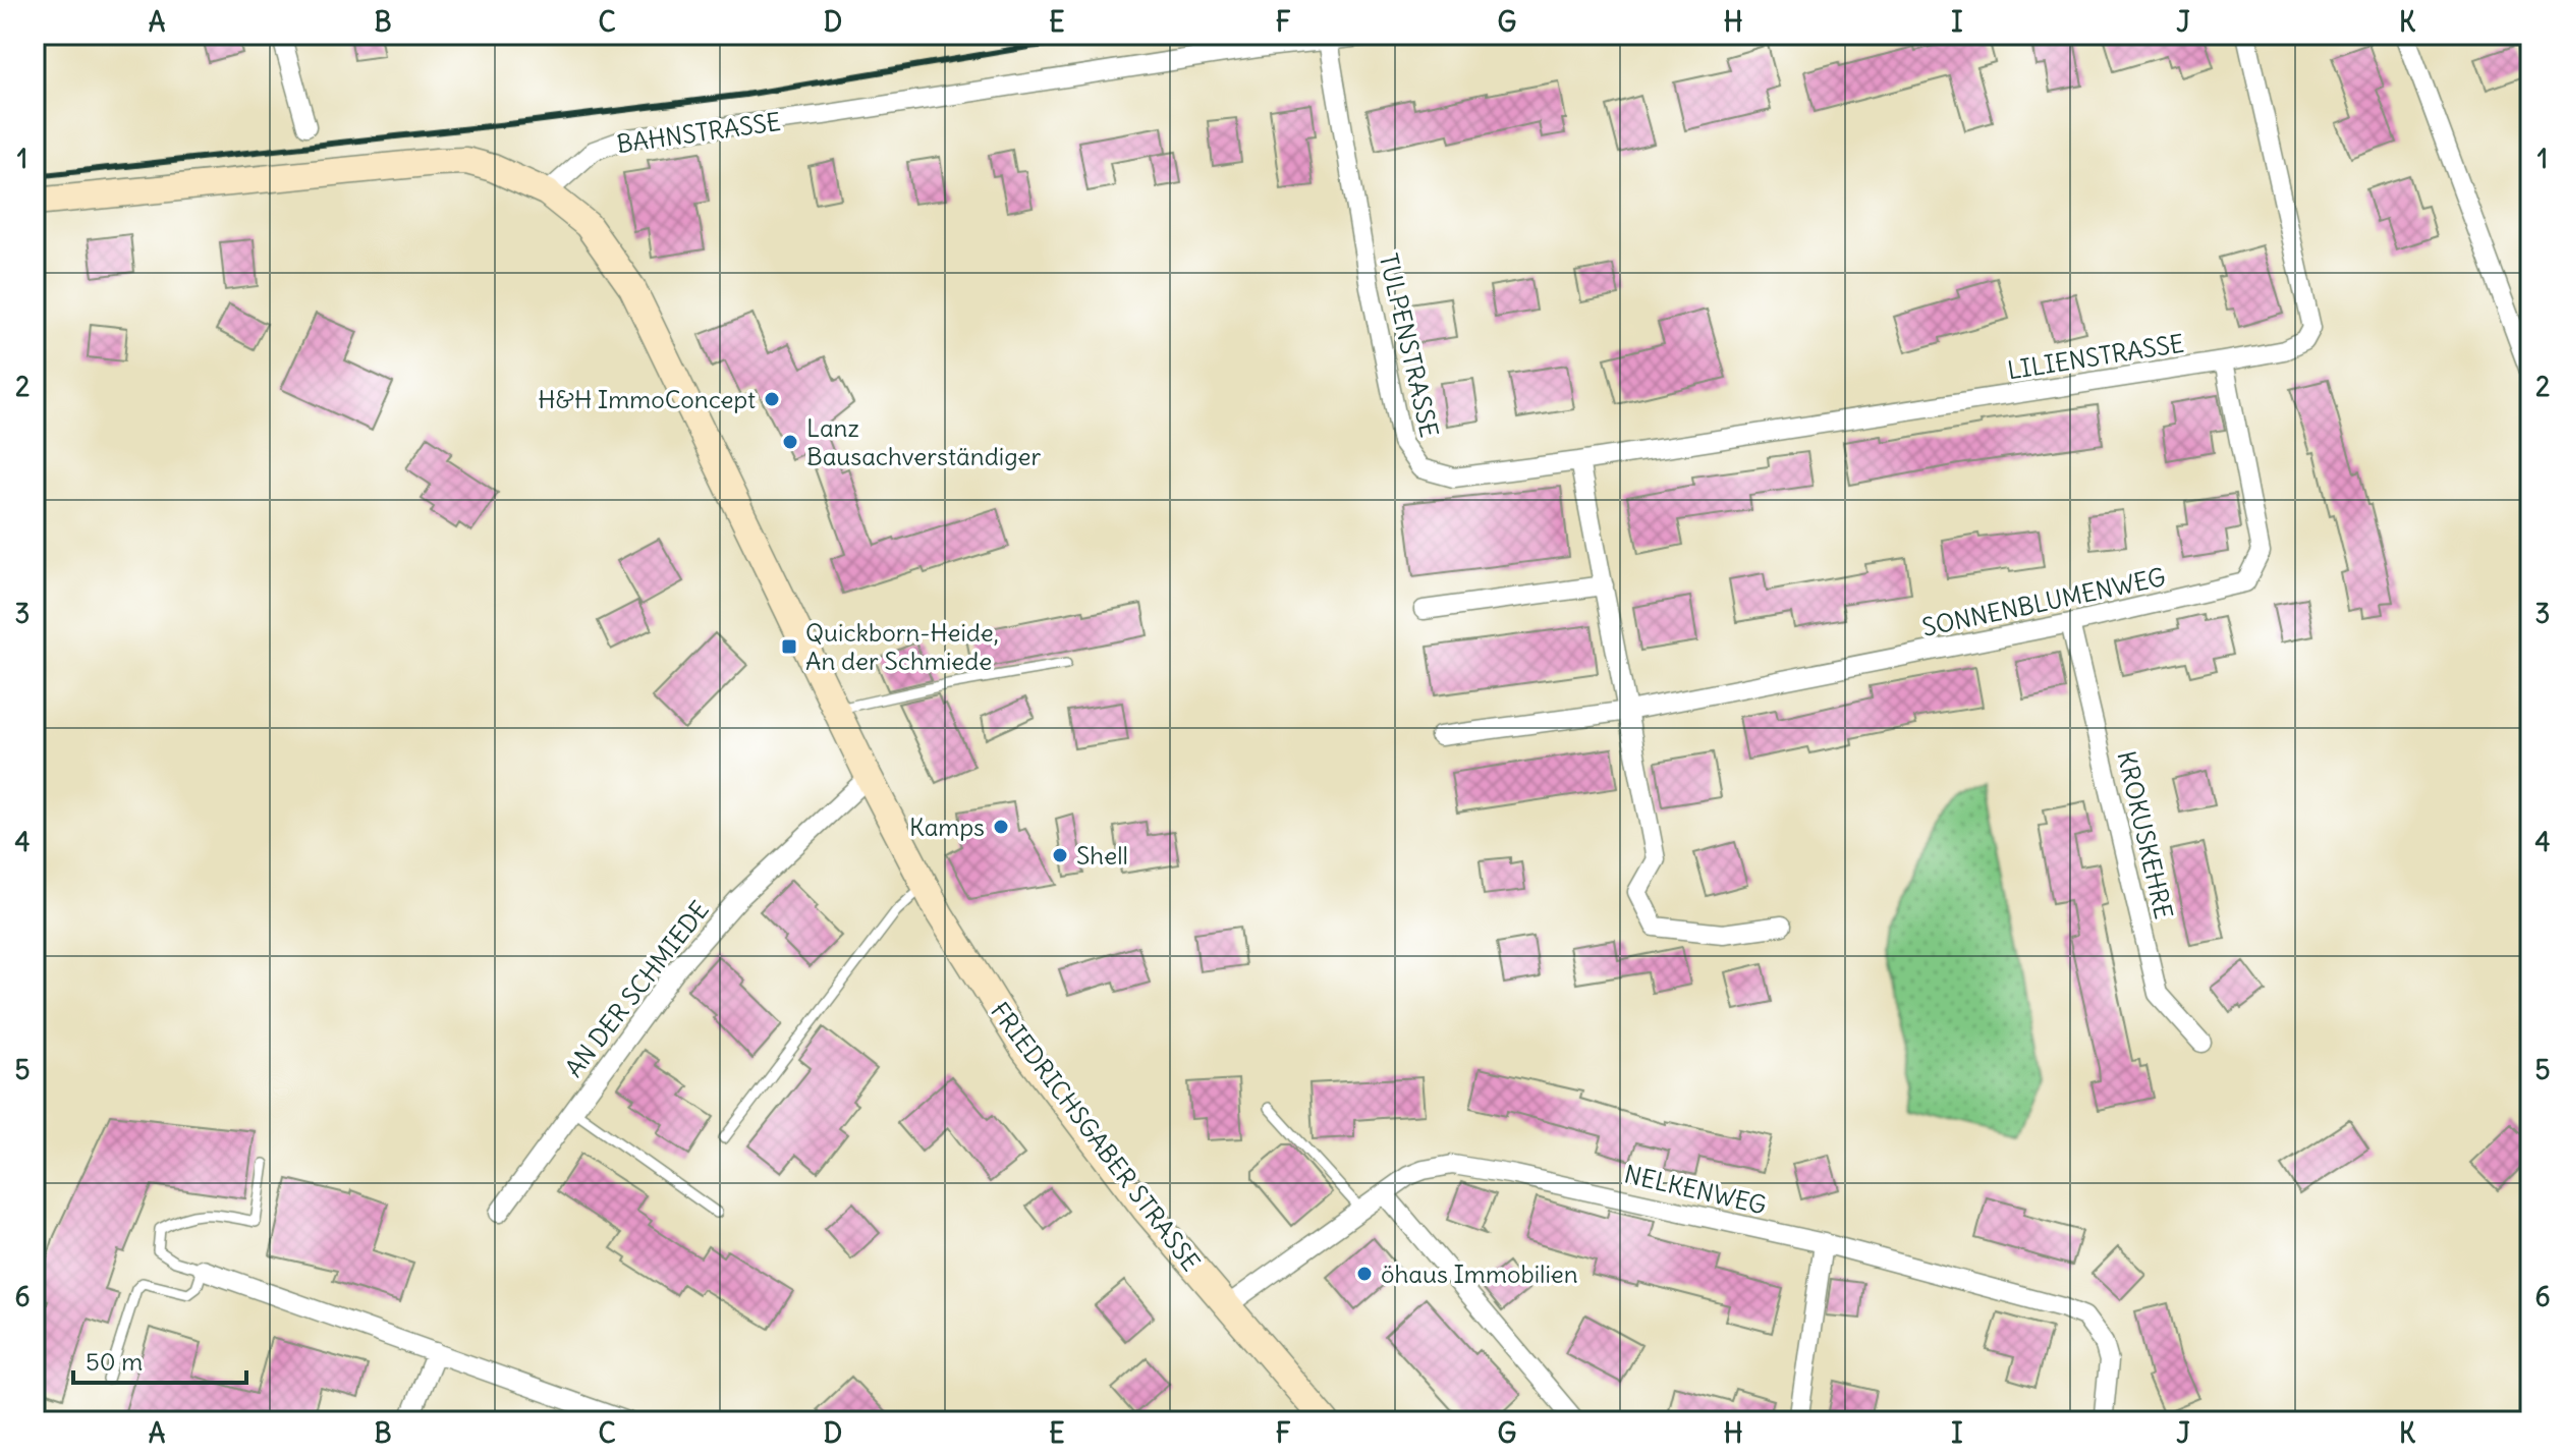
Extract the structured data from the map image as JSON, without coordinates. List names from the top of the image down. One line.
{"streets":{"main road":["FRIEDRICHSGABER STRASSE"],"street":["BAHNSTRASSE","TULPENSTRASSE","LILIENSTRASSE","SONNENBLUMENWEG","KROKUSKEHRE","AN DER SCHMIEDE","NELKENWEG"]},"crossings":[["BAHNSTRASSE","TULPENSTRASSE"],["BAHNSTRASSE","FRIEDRICHSGABER STRASSE"],["TULPENSTRASSE","LILIENSTRASSE"],["LILIENSTRASSE","SONNENBLUMENWEG"],["SONNENBLUMENWEG","KROKUSKEHRE"],["AN DER SCHMIEDE","FRIEDRICHSGABER STRASSE"],["FRIEDRICHSGABER STRASSE","NELKENWEG"]],"places":{"other":["H&H ImmoConcept","Lanz Bausachverständiger","Kamps","Shell","öhaus Immobilien"],"transit":["Quickborn-Heide, An der Schmiede"]},"scale_bar":"50 m","grid":{"columns":["A","B","C","D","E","F","G","H","I","J","K"],"rows":["1","2","3","4","5","6"]}}
